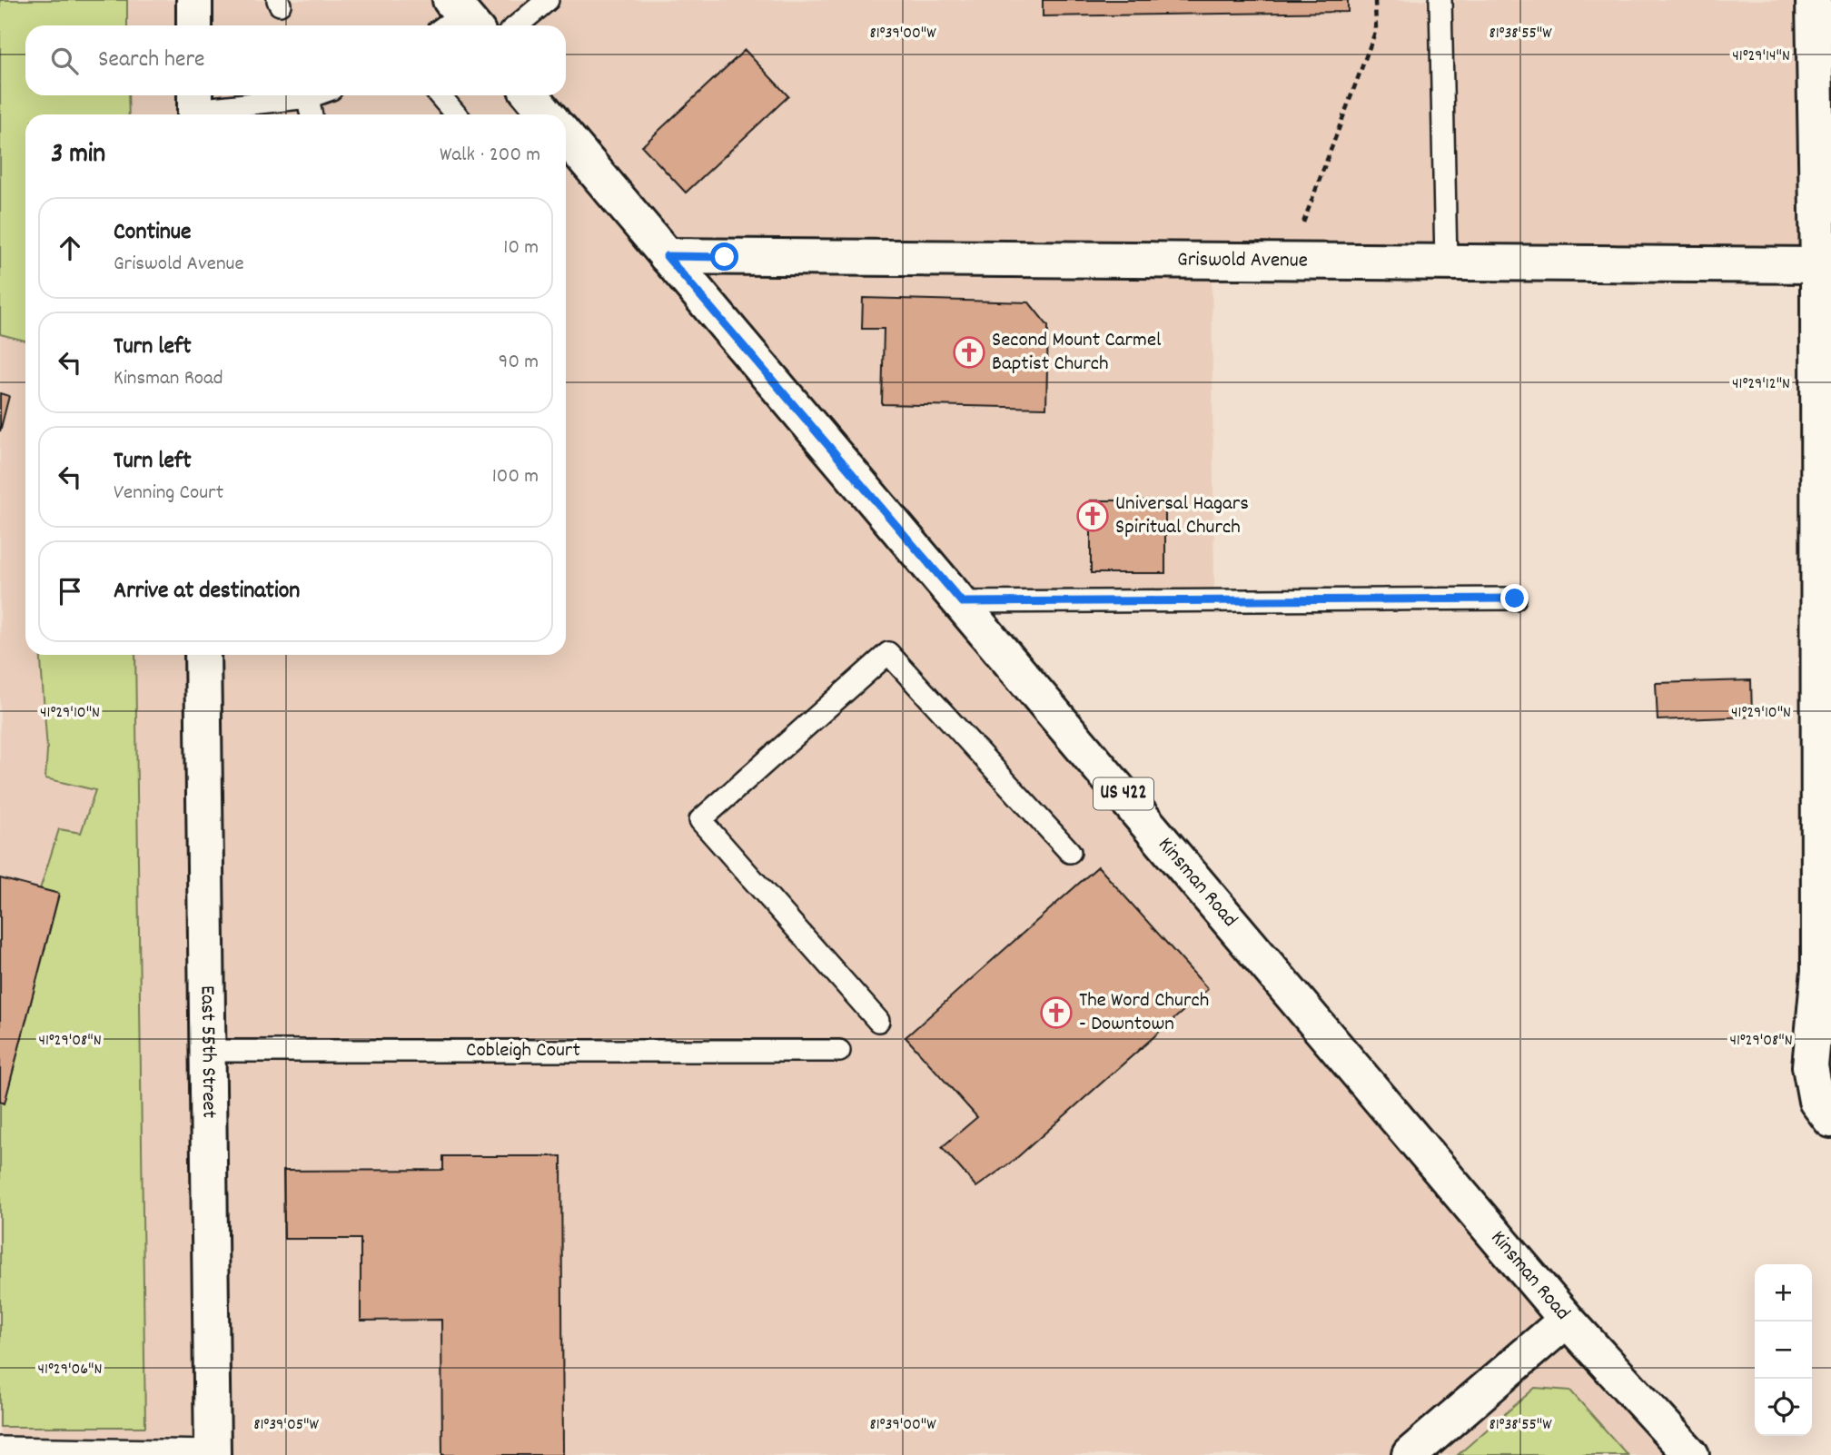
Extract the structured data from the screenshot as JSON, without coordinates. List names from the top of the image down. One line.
{"streets":{"main road":["Griswold Avenue","US 422","Kinsman Road","East 55th Street"],"lane":["Cobleigh Court"]},"crossings":[["Griswold Avenue","Kinsman Road"],["Cobleigh Court","East 55th Street"]],"places":{"church":["Second Mount Carmel Baptist Church","Universal Hagars Spiritual Church","The Word Church - Downtown"]},"page":{"search":"Search here","heading":["3 min","Walk · 200 m"],"list":[["Continue","Griswold Avenue","10 m"],["Turn left","Kinsman Road","90 m"],["Turn left","Venning Court","100 m"],"Arrive at destination"],"map_buttons":["+","−"]},"coordinates":["81°39'00\"W","81°38'55\"W","41°29'14\"N","41°29'12\"N","41°29'10\"N","41°29'08\"N","41°29'06\"N","81°39'05\"W"]}
